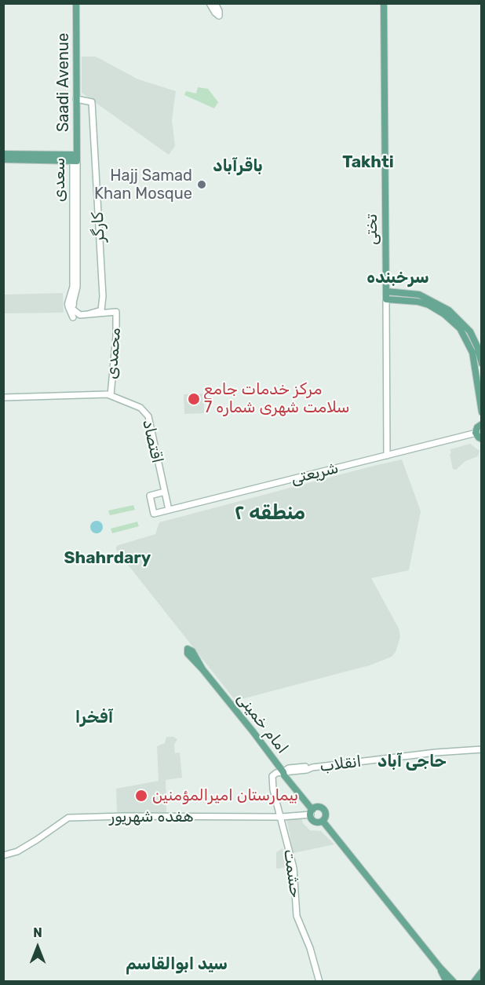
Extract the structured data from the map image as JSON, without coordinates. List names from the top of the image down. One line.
{"streets":{"main road":["Saadi Avenue","سعدی","کارگر","تختی","محمدی","اقتصاد","شریعتی","امام خمینی","انقلاب","هفده شهریور","حشمت"]},"crossings":[["Saadi Avenue","سعدی"],["Saadi Avenue","کارگر"],["کارگر","محمدی"],["تختی","شریعتی"],["محمدی","اقتصاد"],["اقتصاد","شریعتی"],["امام خمینی","انقلاب"],["امام خمینی","هفده شهریور"],["امام خمینی","حشمت"],["انقلاب","حشمت"],["هفده شهریور","حشمت"]],"districts":["Takhti","باقرآباد","سرخبنده","منطقه ۲","Shahrdary","آفخرا","حاجی آباد","سید ابوالقاسم"],"places":["Hajj Samad Khan Mosque","مرکز خدمات جامع سلامت شهری شماره 7","بیمارستان امیرالمؤمنین"],"north":"top"}
